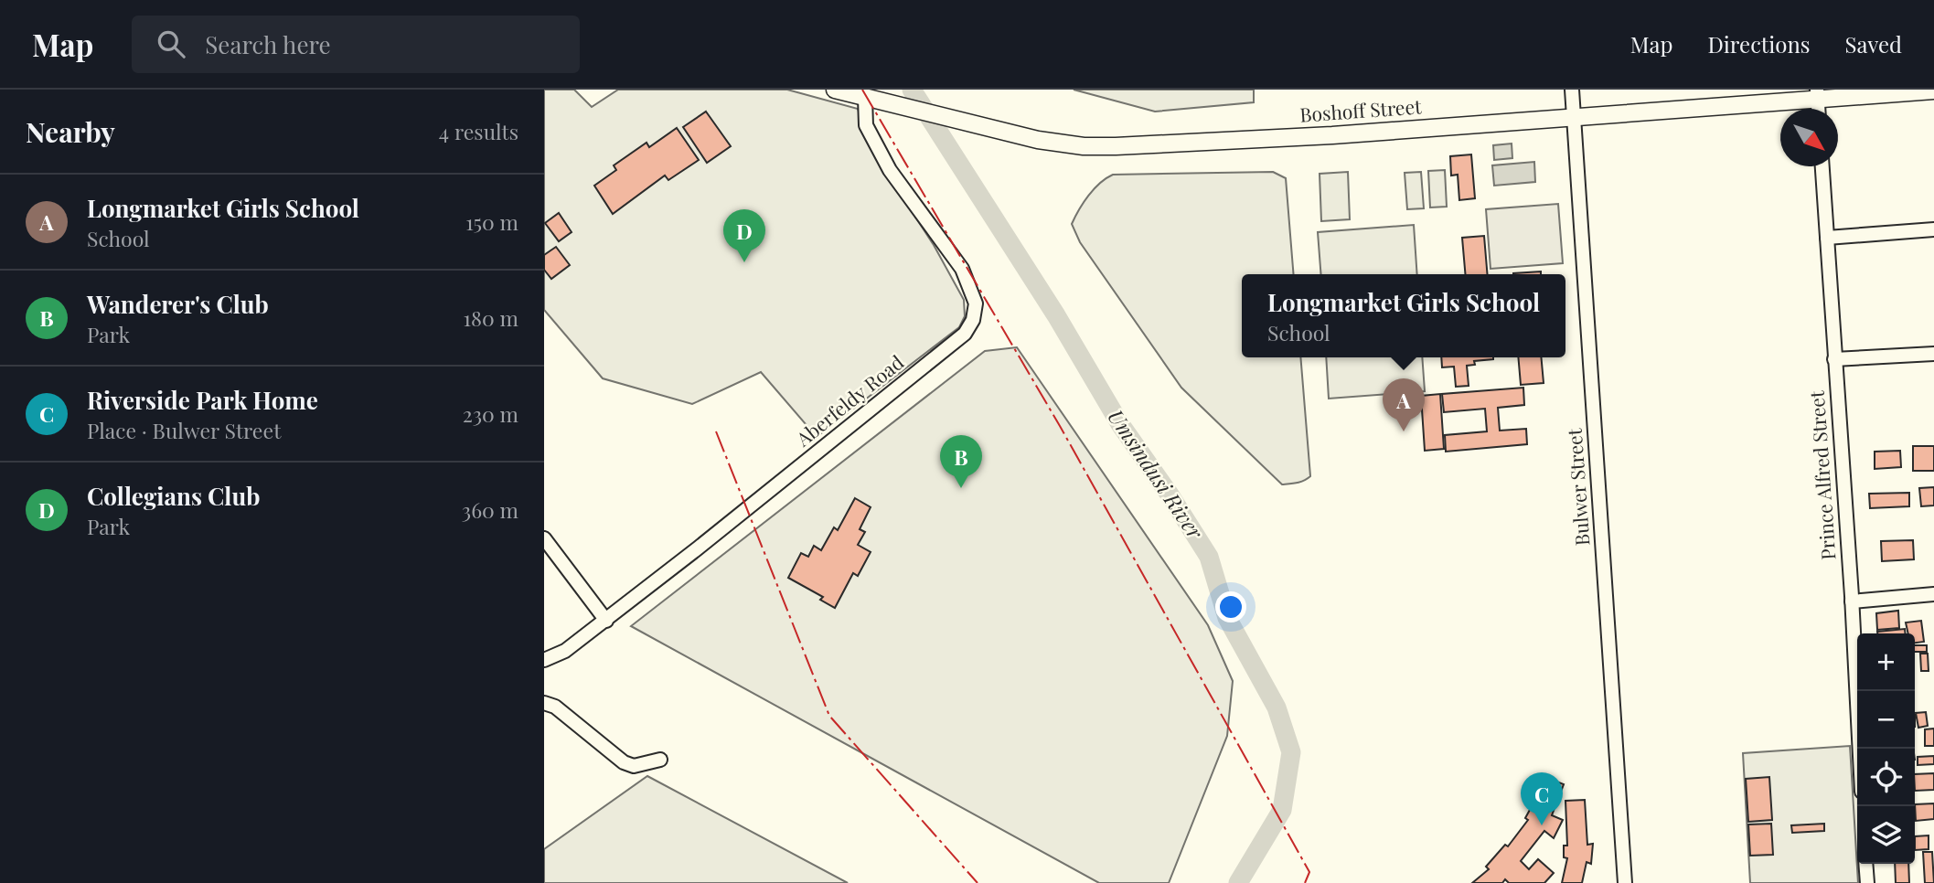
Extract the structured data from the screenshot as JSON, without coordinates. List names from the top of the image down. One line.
{"streets":{"main road":["Boshoff Street"],"street":["Aberfeldy Road","Prince Alfred Street","Bulwer Street"]},"crossings":[["Boshoff Street","Aberfeldy Road"],["Boshoff Street","Bulwer Street"]],"water":["Umsindusi River"],"north":"bottom right","page":{"header":"Map","search":"Search here","nav":["Map","Directions","Saved"],"heading":["Nearby","4 results"],"list":[{"mark":"A","name":"Longmarket Girls School","note":"School","value":"150 m"},{"mark":"B","name":"Wanderer's Club","note":"Park","value":"180 m"},{"mark":"C","name":"Riverside Park Home","note":"Place · Bulwer Street","value":"230 m"},{"mark":"D","name":"Collegians Club","note":"Park","value":"360 m"}],"pins":["D","A","B","C"],"popup":["Longmarket Girls School","School"],"map_buttons":["+","−"]}}
